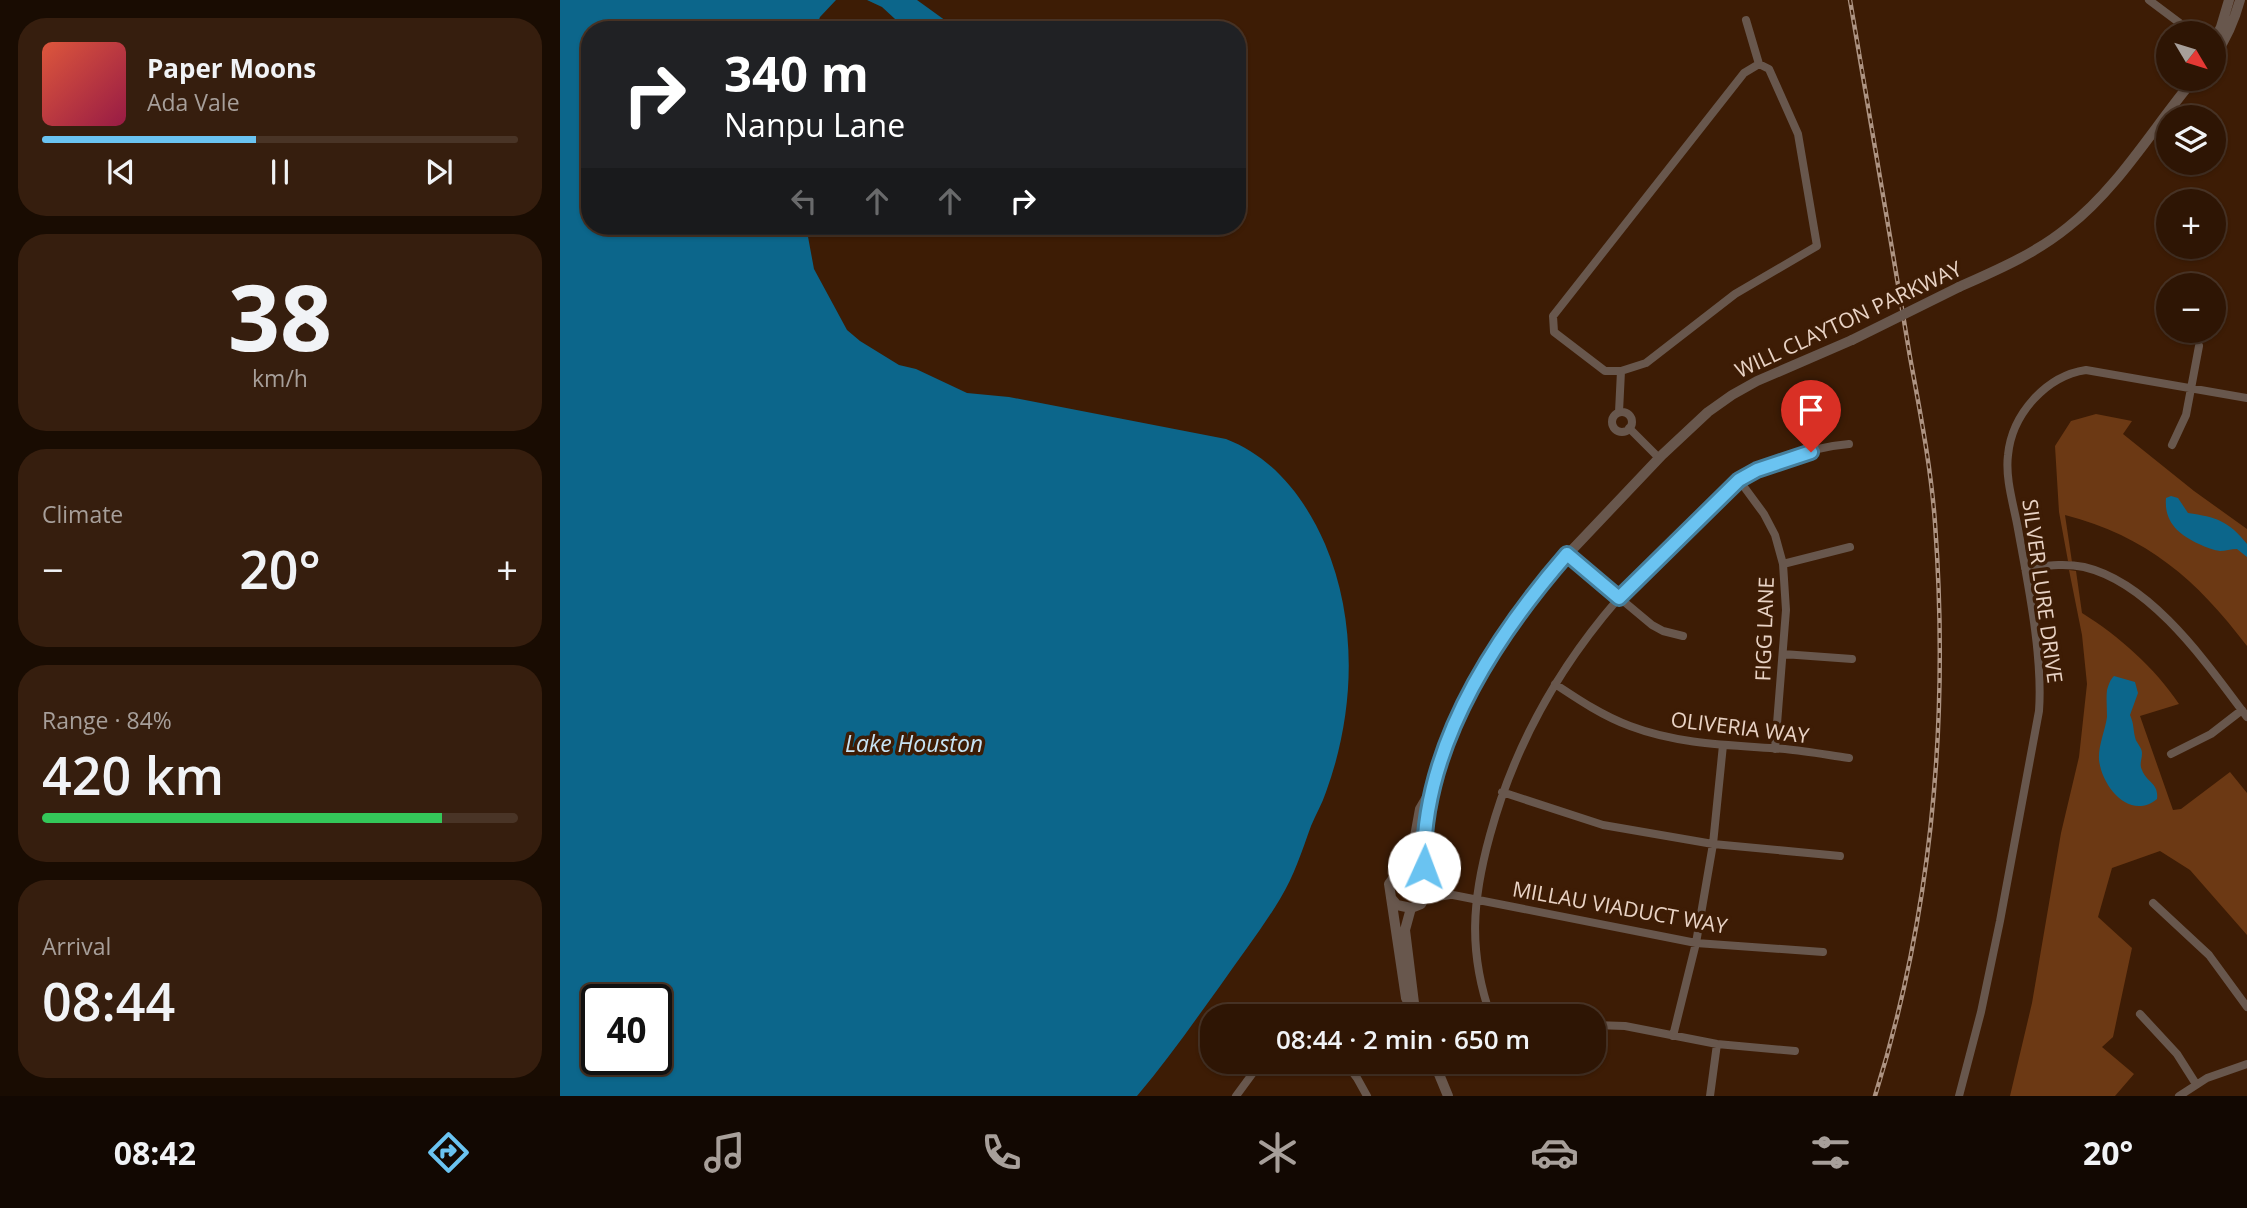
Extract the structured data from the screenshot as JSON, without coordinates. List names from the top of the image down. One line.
{"streets":{"street":["WILL CLAYTON PARKWAY","SILVER LURE DRIVE","FIGG LANE","OLIVERIA WAY","MILLAU VIADUCT WAY"]},"crossings":[["WILL CLAYTON PARKWAY","MILLAU VIADUCT WAY"],["FIGG LANE","OLIVERIA WAY"]],"water":["Lake Houston"],"north":"bottom right","page":{"map_buttons":["+","−"],"turn":["340 m","Nanpu Lane"],"song":["Paper Moons","Ada Vale"],"tile":[["38","km/h"],"Climate",["Range · 84%","420 km"],["Arrival","08:44"]],"heat":["−","20°","+"],"limit":"40","trip":"08:44 · 2 min · 650 m","tabs":["08:42","20°"]}}
